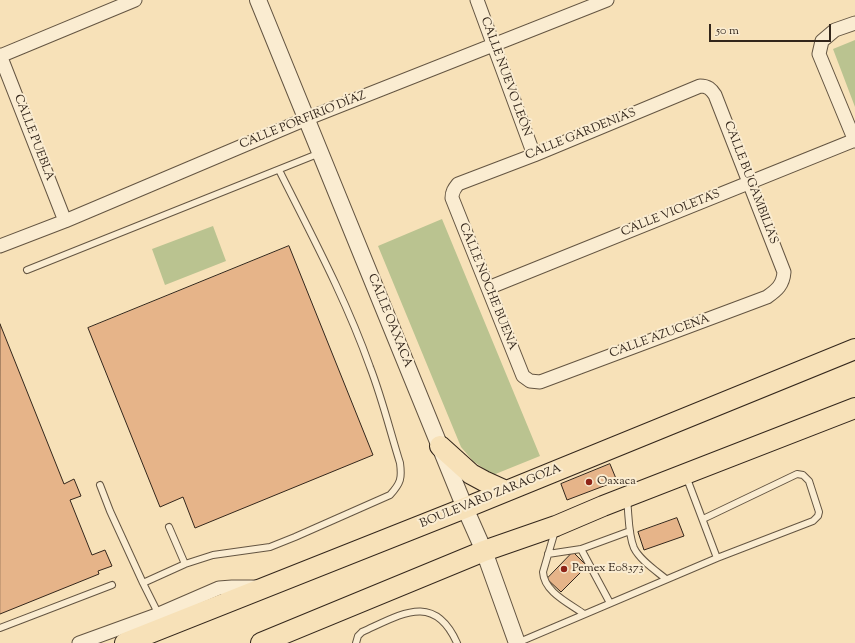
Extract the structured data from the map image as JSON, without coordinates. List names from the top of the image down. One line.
{"streets":{"main road":["BOULEVARD ZARAGOZA"],"street":["CALLE NUEVO LEÓN","CALLE PORFIRIO DÍAZ","CALLE GARDENIAS","CALLE PUEBLA","CALLE BUGAMBILIAS","CALLE VIOLETAS","CALLE NOCHE BUENA","CALLE OAXACA","CALLE AZUCENA"]},"crossings":[["CALLE NUEVO LEÓN","CALLE PORFIRIO DÍAZ"],["CALLE NUEVO LEÓN","CALLE GARDENIAS"],["CALLE PORFIRIO DÍAZ","CALLE PUEBLA"],["CALLE PORFIRIO DÍAZ","CALLE OAXACA"],["CALLE GARDENIAS","CALLE BUGAMBILIAS"],["CALLE GARDENIAS","CALLE NOCHE BUENA"],["CALLE BUGAMBILIAS","CALLE VIOLETAS"],["CALLE BUGAMBILIAS","CALLE AZUCENA"],["CALLE VIOLETAS","CALLE NOCHE BUENA"],["CALLE NOCHE BUENA","CALLE AZUCENA"],["CALLE OAXACA","BOULEVARD ZARAGOZA"]],"places":["Oaxaca","Pemex E08373"],"scale_bar":"50 m"}
